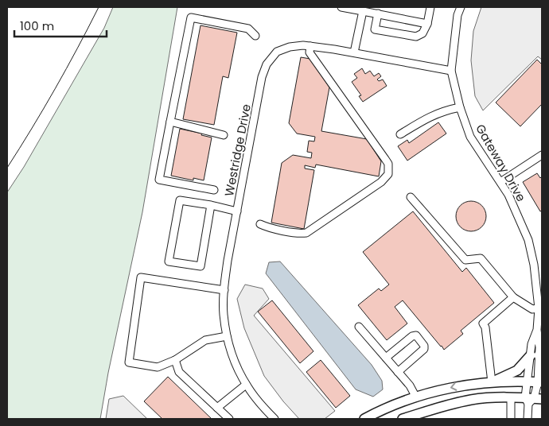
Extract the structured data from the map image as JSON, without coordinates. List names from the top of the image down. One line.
{"streets":{"street":["Westridge Drive","Gateway Drive"]},"crossings":[["Westridge Drive","Gateway Drive"]],"scale_bar":"100 m"}
